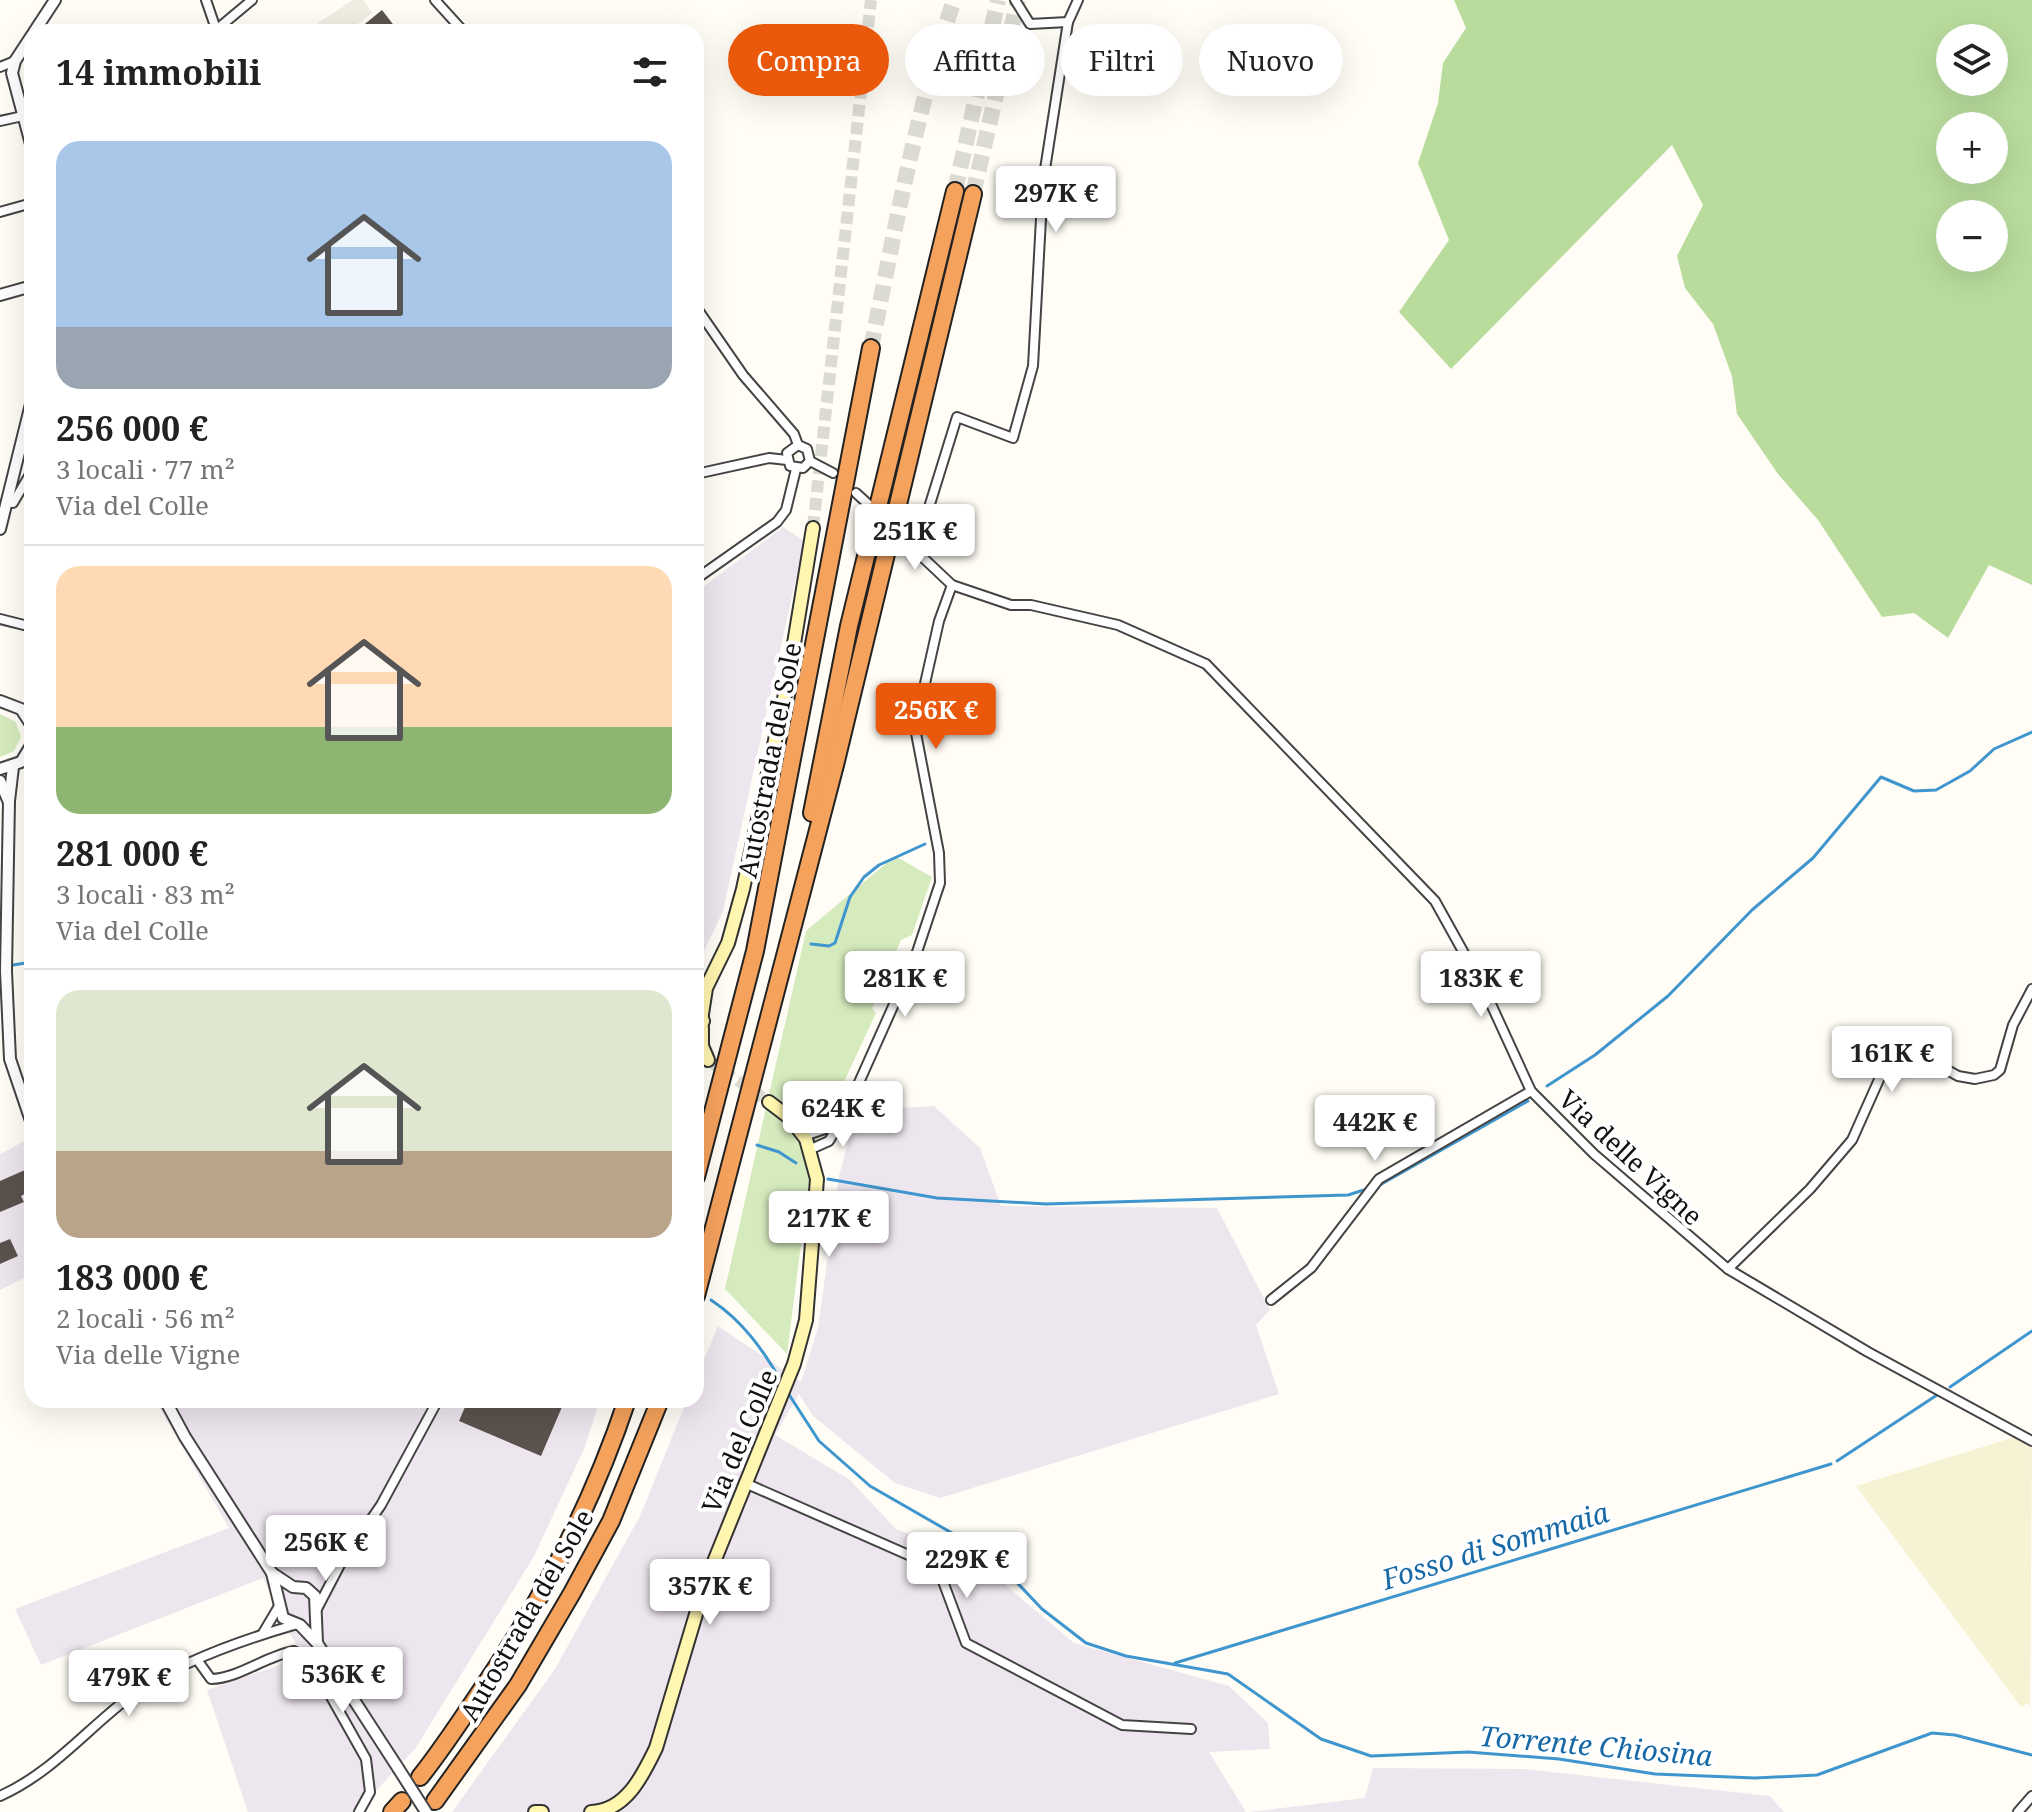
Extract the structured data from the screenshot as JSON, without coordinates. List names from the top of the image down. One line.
{"streets":{"highway":["Autostrada del Sole"],"main road":["Via del Colle"],"street":["Via delle Vigne"]},"water":["Fosso di Sommaia","Torrente Chiosina"],"page":{"map_buttons":["+","−"],"chip":["Compra","Affitta","Filtri","Nuovo"],"heading":"14 immobili","list":[{"name":"256 000 €","note":"3 locali · 77 m² · Via del Colle"},{"name":"281 000 €","note":"3 locali · 83 m² · Via del Colle"},{"name":"183 000 €","note":"2 locali · 56 m² · Via delle Vigne"}],"price":["297K €","251K €","256K €","281K €","183K €","161K €","624K €","442K €","217K €","256K €","229K €","357K €","536K €","479K €"]}}
